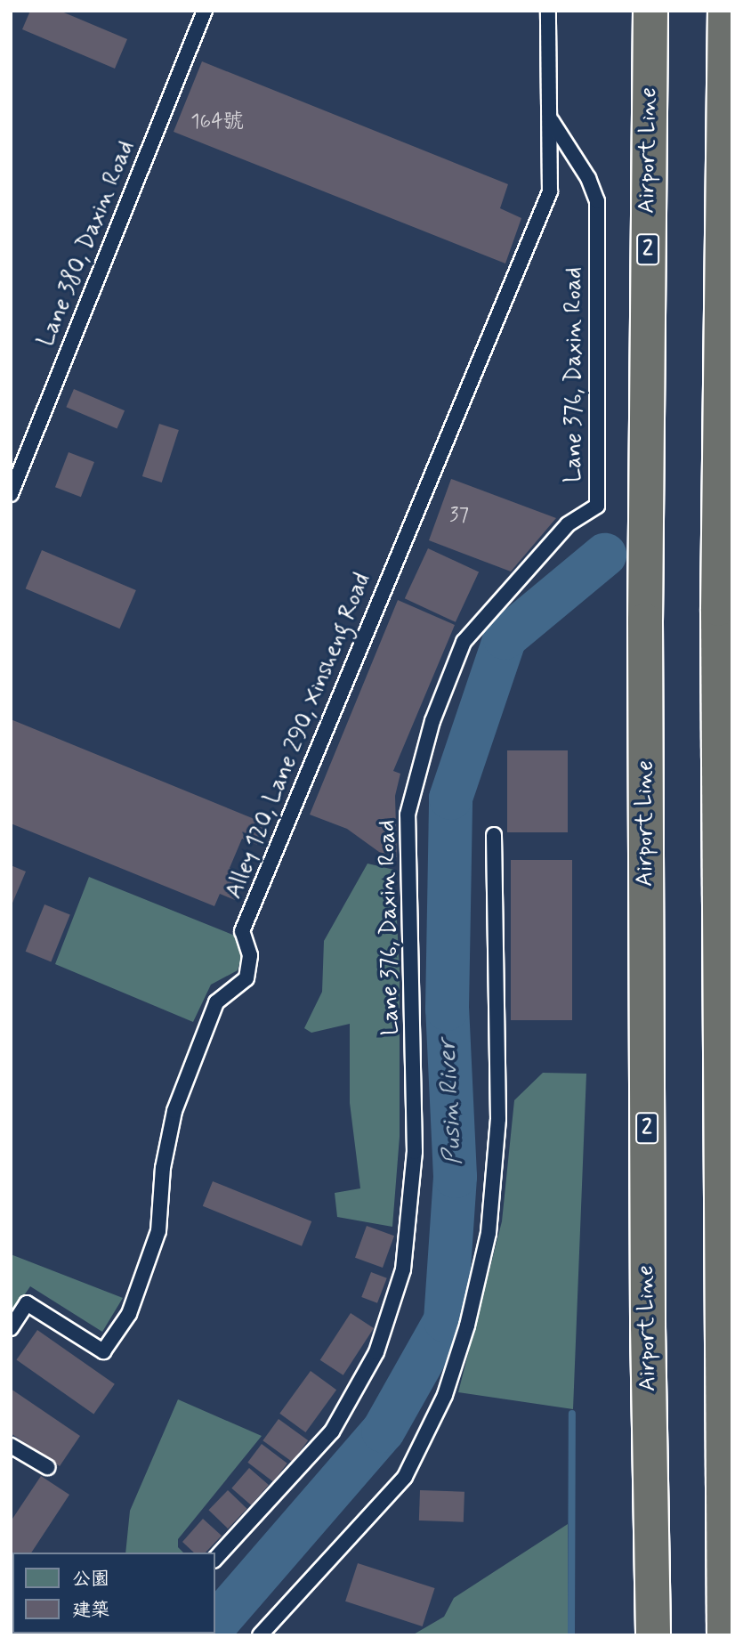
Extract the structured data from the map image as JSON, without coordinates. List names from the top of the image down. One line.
{"streets":{"highway":["Airport Line","2"],"lane":["Lane 380, Daxin Road","Lane 376, Daxin Road","Alley 120, Lane 290, Xinsheng Road"]},"crossings":[["Lane 376, Daxin Road","Alley 120, Lane 290, Xinsheng Road"]],"water":["Pusin River"],"house_numbers":["164號","37"],"legend":["公園","建築"]}
